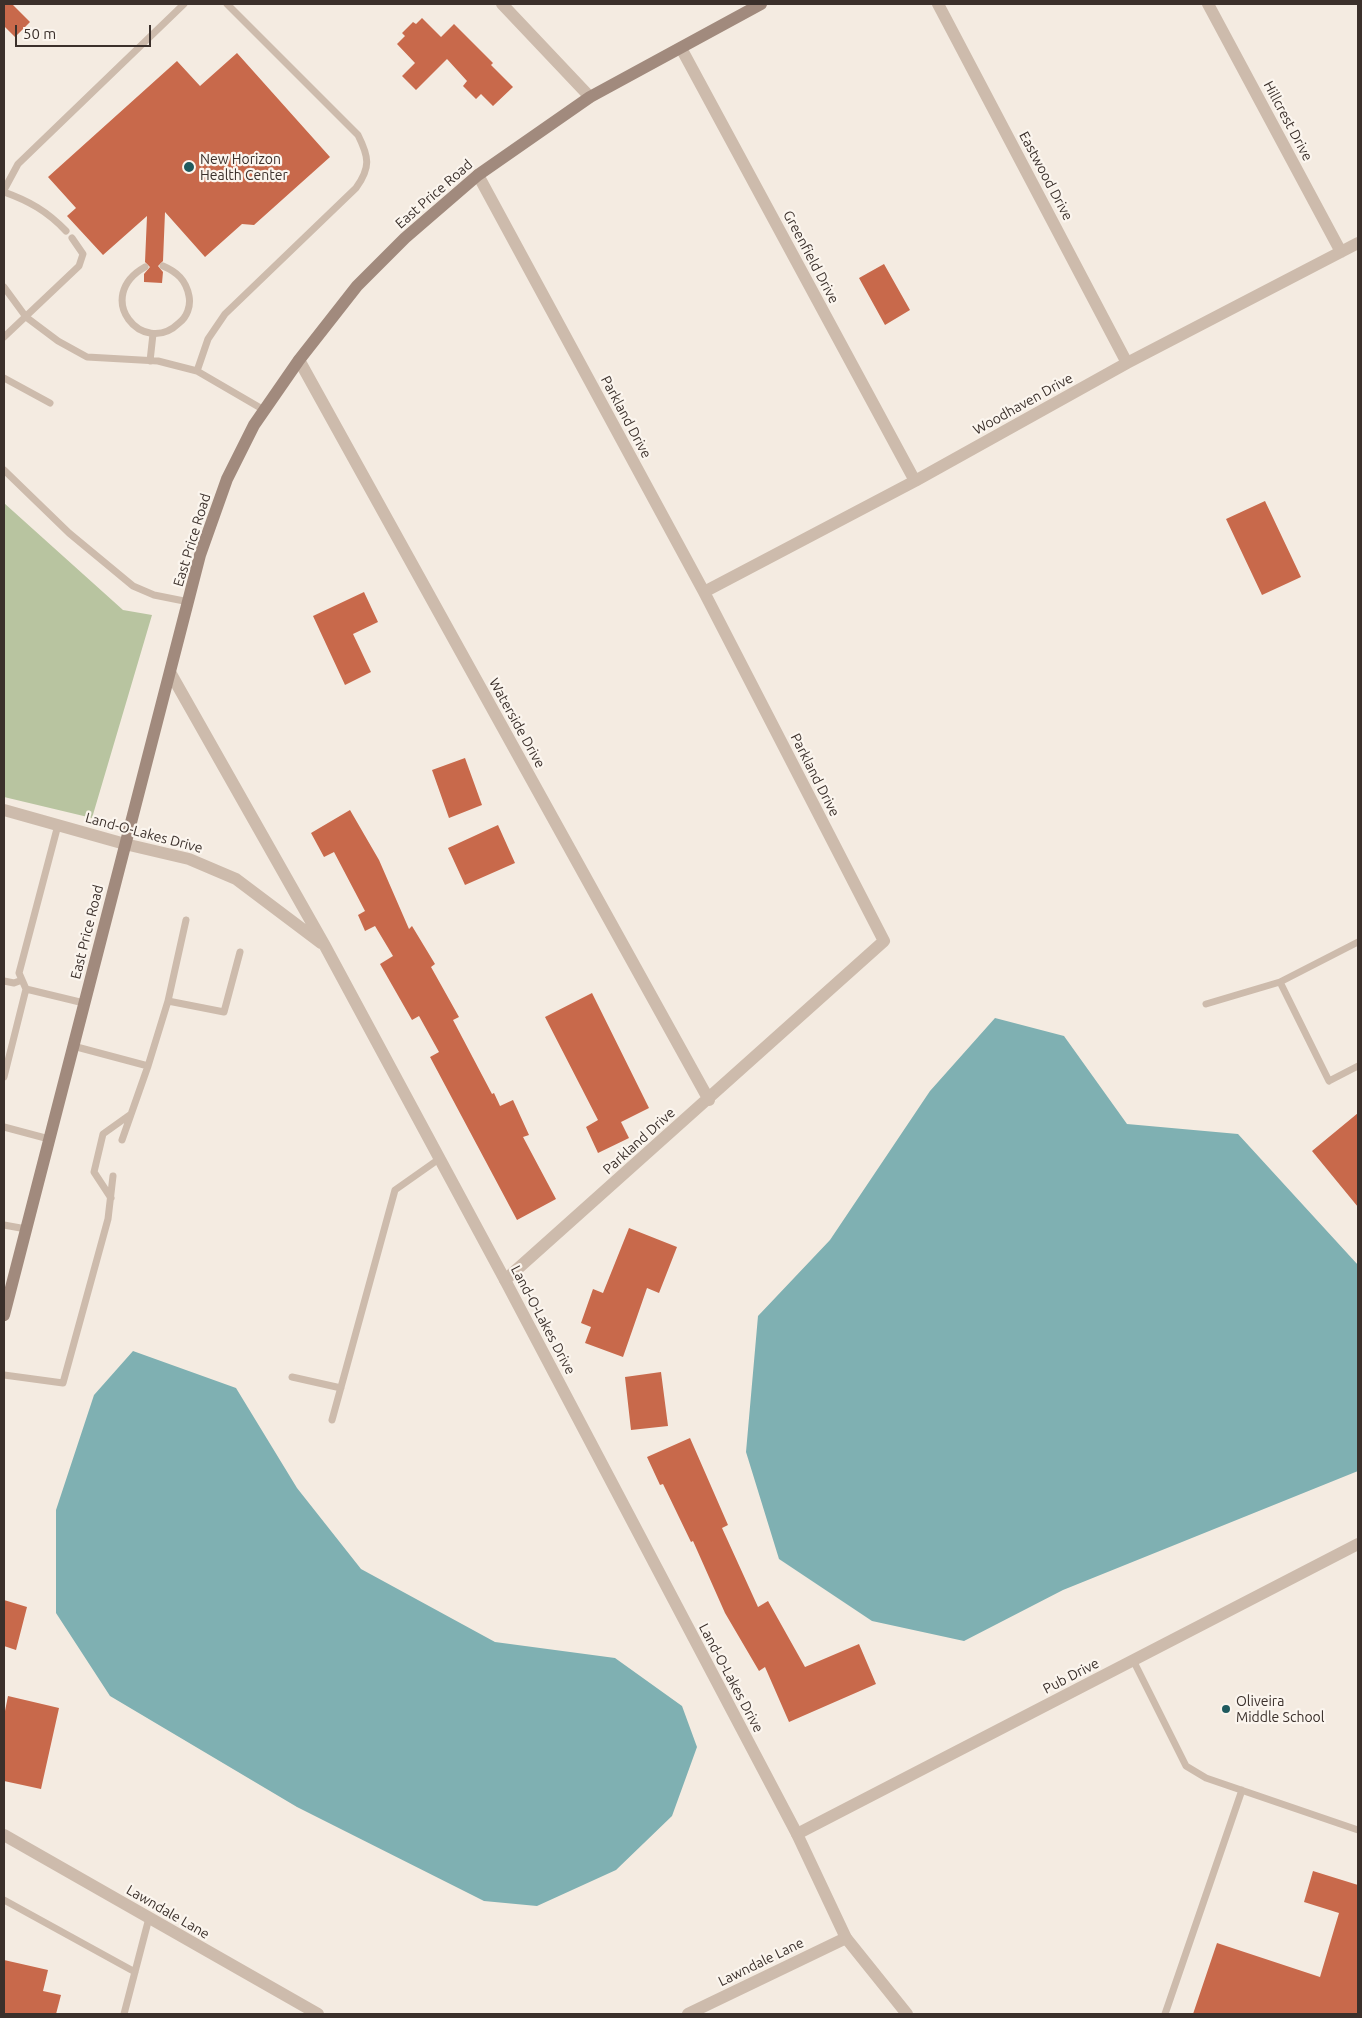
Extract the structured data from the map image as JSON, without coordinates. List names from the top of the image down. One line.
{"streets":{"main road":["East Price Road"],"street":["Hillcrest Drive","Eastwood Drive","Greenfield Drive","Woodhaven Drive","Parkland Drive","Waterside Drive","Land-O-Lakes Drive","Pub Drive","Lawndale Lane"]},"crossings":[["Hillcrest Drive","Woodhaven Drive"],["Eastwood Drive","Woodhaven Drive"],["East Price Road","Greenfield Drive"],["East Price Road","Parkland Drive"],["East Price Road","Waterside Drive"],["East Price Road","Land-O-Lakes Drive"],["Greenfield Drive","Woodhaven Drive"],["Woodhaven Drive","Parkland Drive"],["Parkland Drive","Waterside Drive"],["Parkland Drive","Land-O-Lakes Drive"],["Land-O-Lakes Drive","Pub Drive"],["Land-O-Lakes Drive","Lawndale Lane"]],"places":["New Horizon Health Center","Oliveira Middle School"],"scale_bar":"50 m"}
